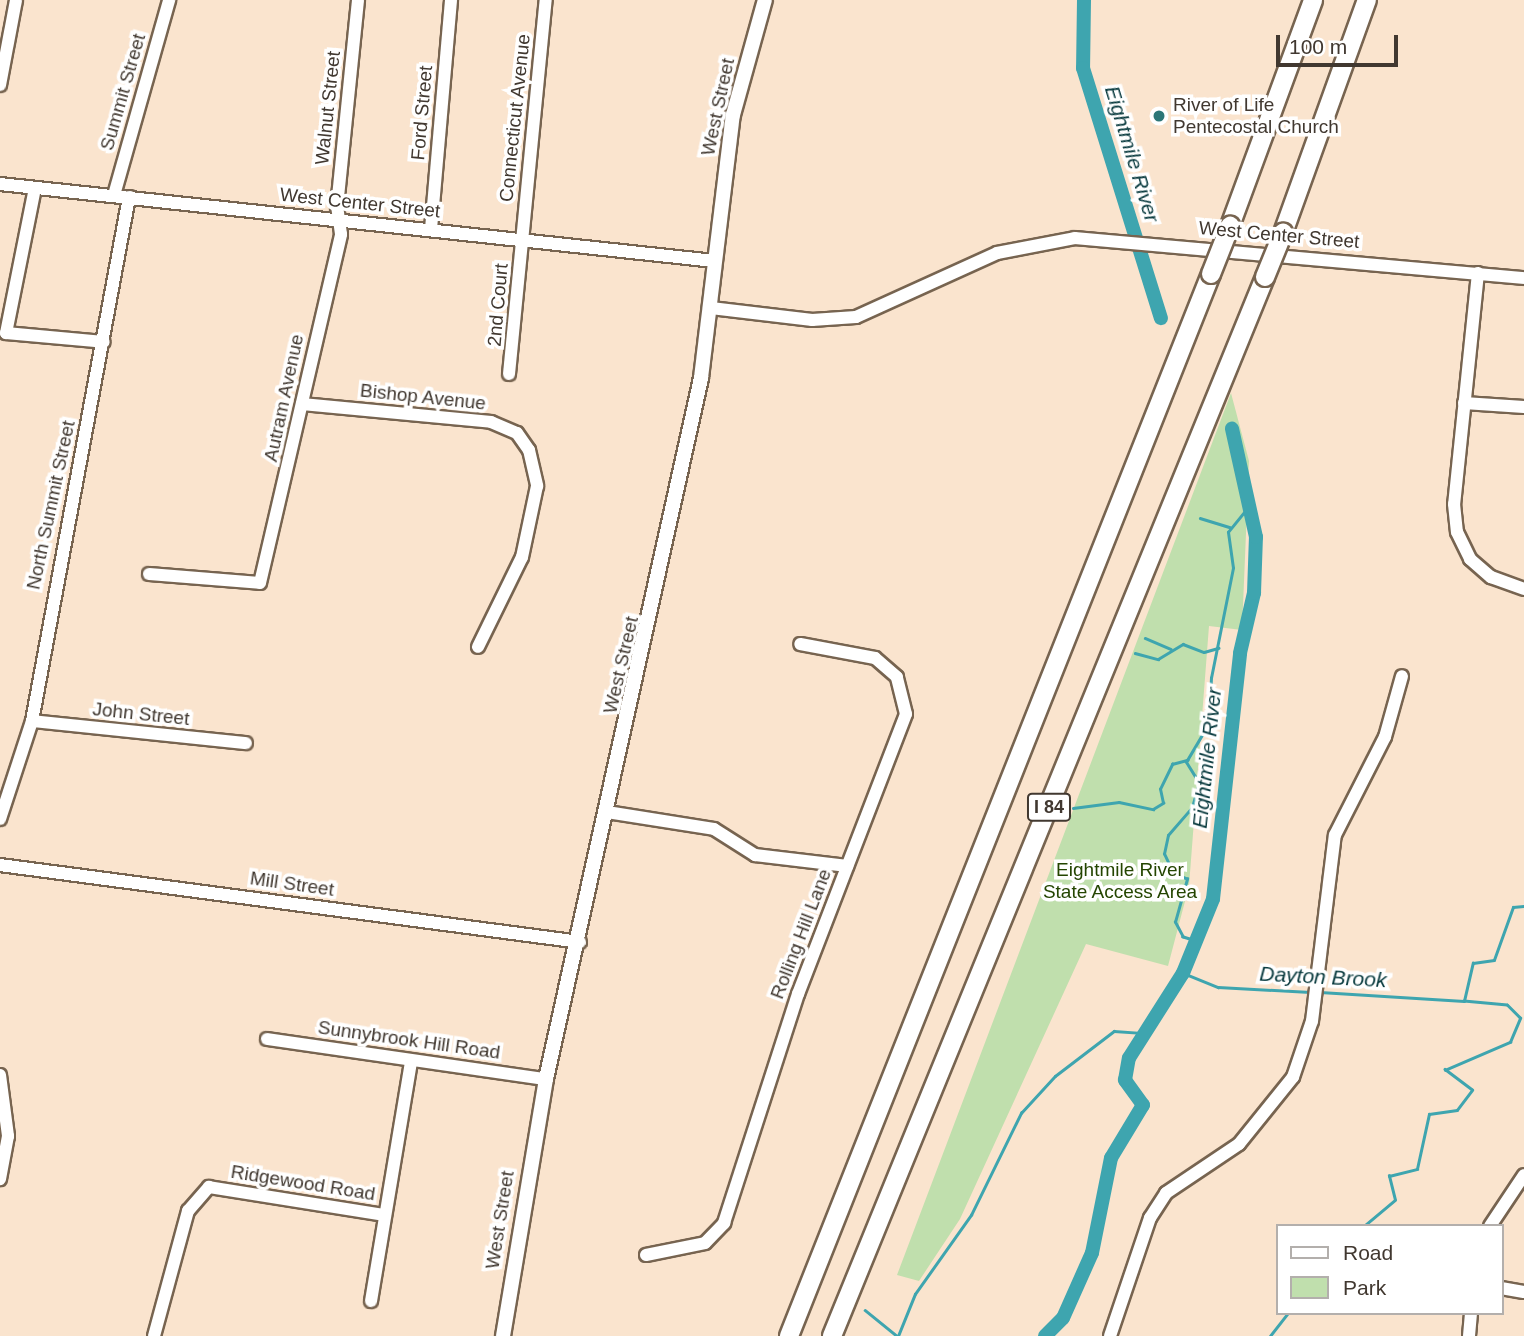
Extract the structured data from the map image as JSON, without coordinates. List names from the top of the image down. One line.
{"streets":{"highway":["I 84"],"main road":["West Street"],"street":["Summit Street","Walnut Street","Ford Street","Connecticut Avenue","West Center Street","2nd Court","Bishop Avenue","Autram Avenue","North Summit Street","John Street","Mill Street","Rolling Hill Lane","Sunnybrook Hill Road","Ridgewood Road"]},"crossings":[["Summit Street","West Center Street"],["West Street","West Center Street"],["West Street","Mill Street"],["West Street","Sunnybrook Hill Road"],["Walnut Street","West Center Street"],["Walnut Street","Autram Avenue"],["Ford Street","West Center Street"],["Connecticut Avenue","West Center Street"],["Connecticut Avenue","2nd Court"],["West Center Street","2nd Court"],["West Center Street","Autram Avenue"],["West Center Street","North Summit Street"],["Bishop Avenue","Autram Avenue"],["North Summit Street","John Street"]],"water":["Eightmile River","Dayton Brook"],"parks":["Eightmile River State Access Area"],"places":["River of Life Pentecostal Church"],"legend":["Road","Park"],"scale_bar":"100 m"}
